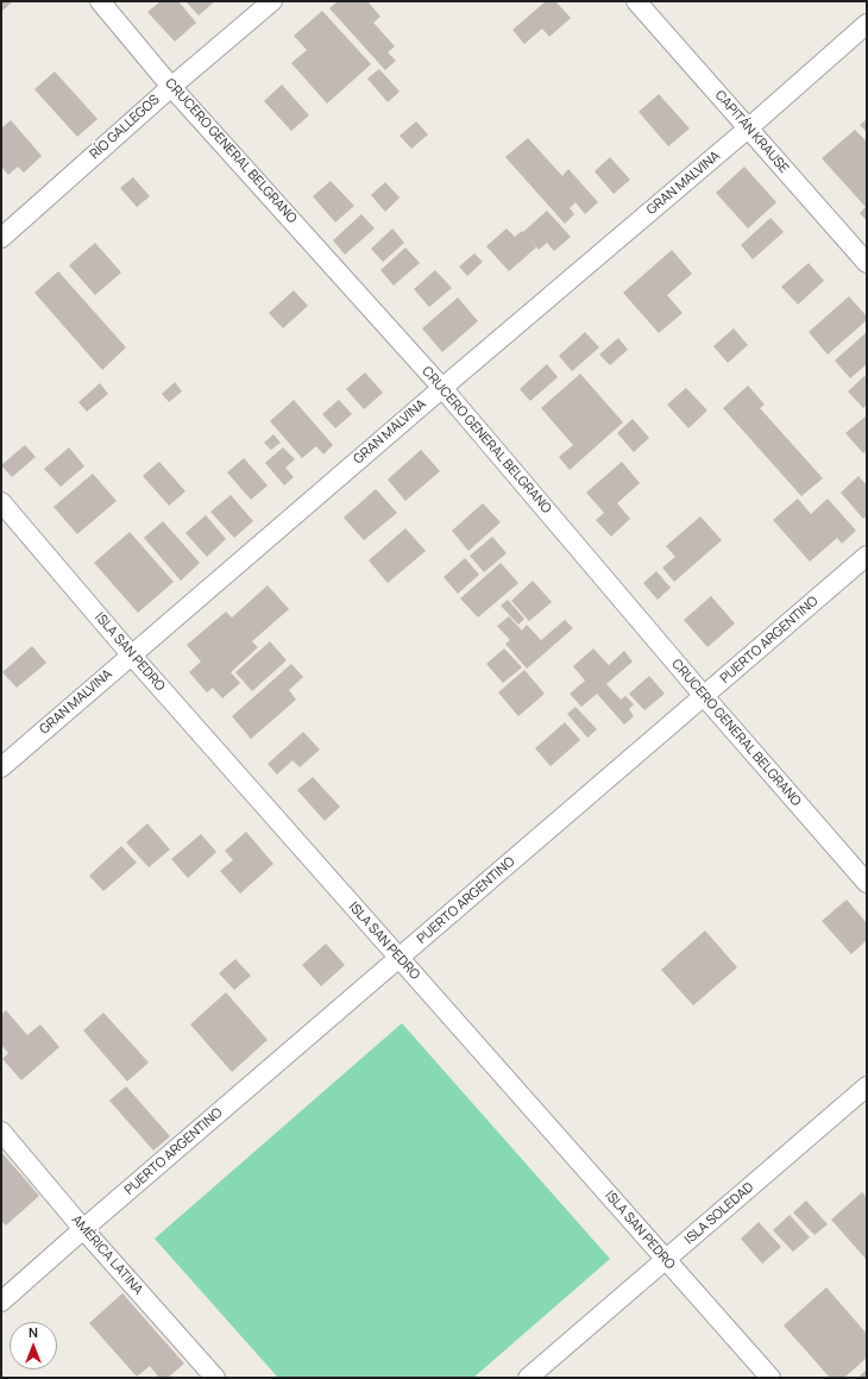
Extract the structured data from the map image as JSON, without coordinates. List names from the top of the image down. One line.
{"streets":{"street":["RÍO GALLEGOS","CAPITÁN KRAUSE","CRUCERO GENERAL BELGRANO","GRAN MALVINA","PUERTO ARGENTINO","ISLA SAN PEDRO","ISLA SOLEDAD","AMÉRICA LATINA"]},"crossings":[["RÍO GALLEGOS","CRUCERO GENERAL BELGRANO"],["CAPITÁN KRAUSE","GRAN MALVINA"],["CRUCERO GENERAL BELGRANO","GRAN MALVINA"],["CRUCERO GENERAL BELGRANO","PUERTO ARGENTINO"],["GRAN MALVINA","ISLA SAN PEDRO"],["PUERTO ARGENTINO","ISLA SAN PEDRO"],["PUERTO ARGENTINO","AMÉRICA LATINA"],["ISLA SAN PEDRO","ISLA SOLEDAD"]],"north":"top"}
